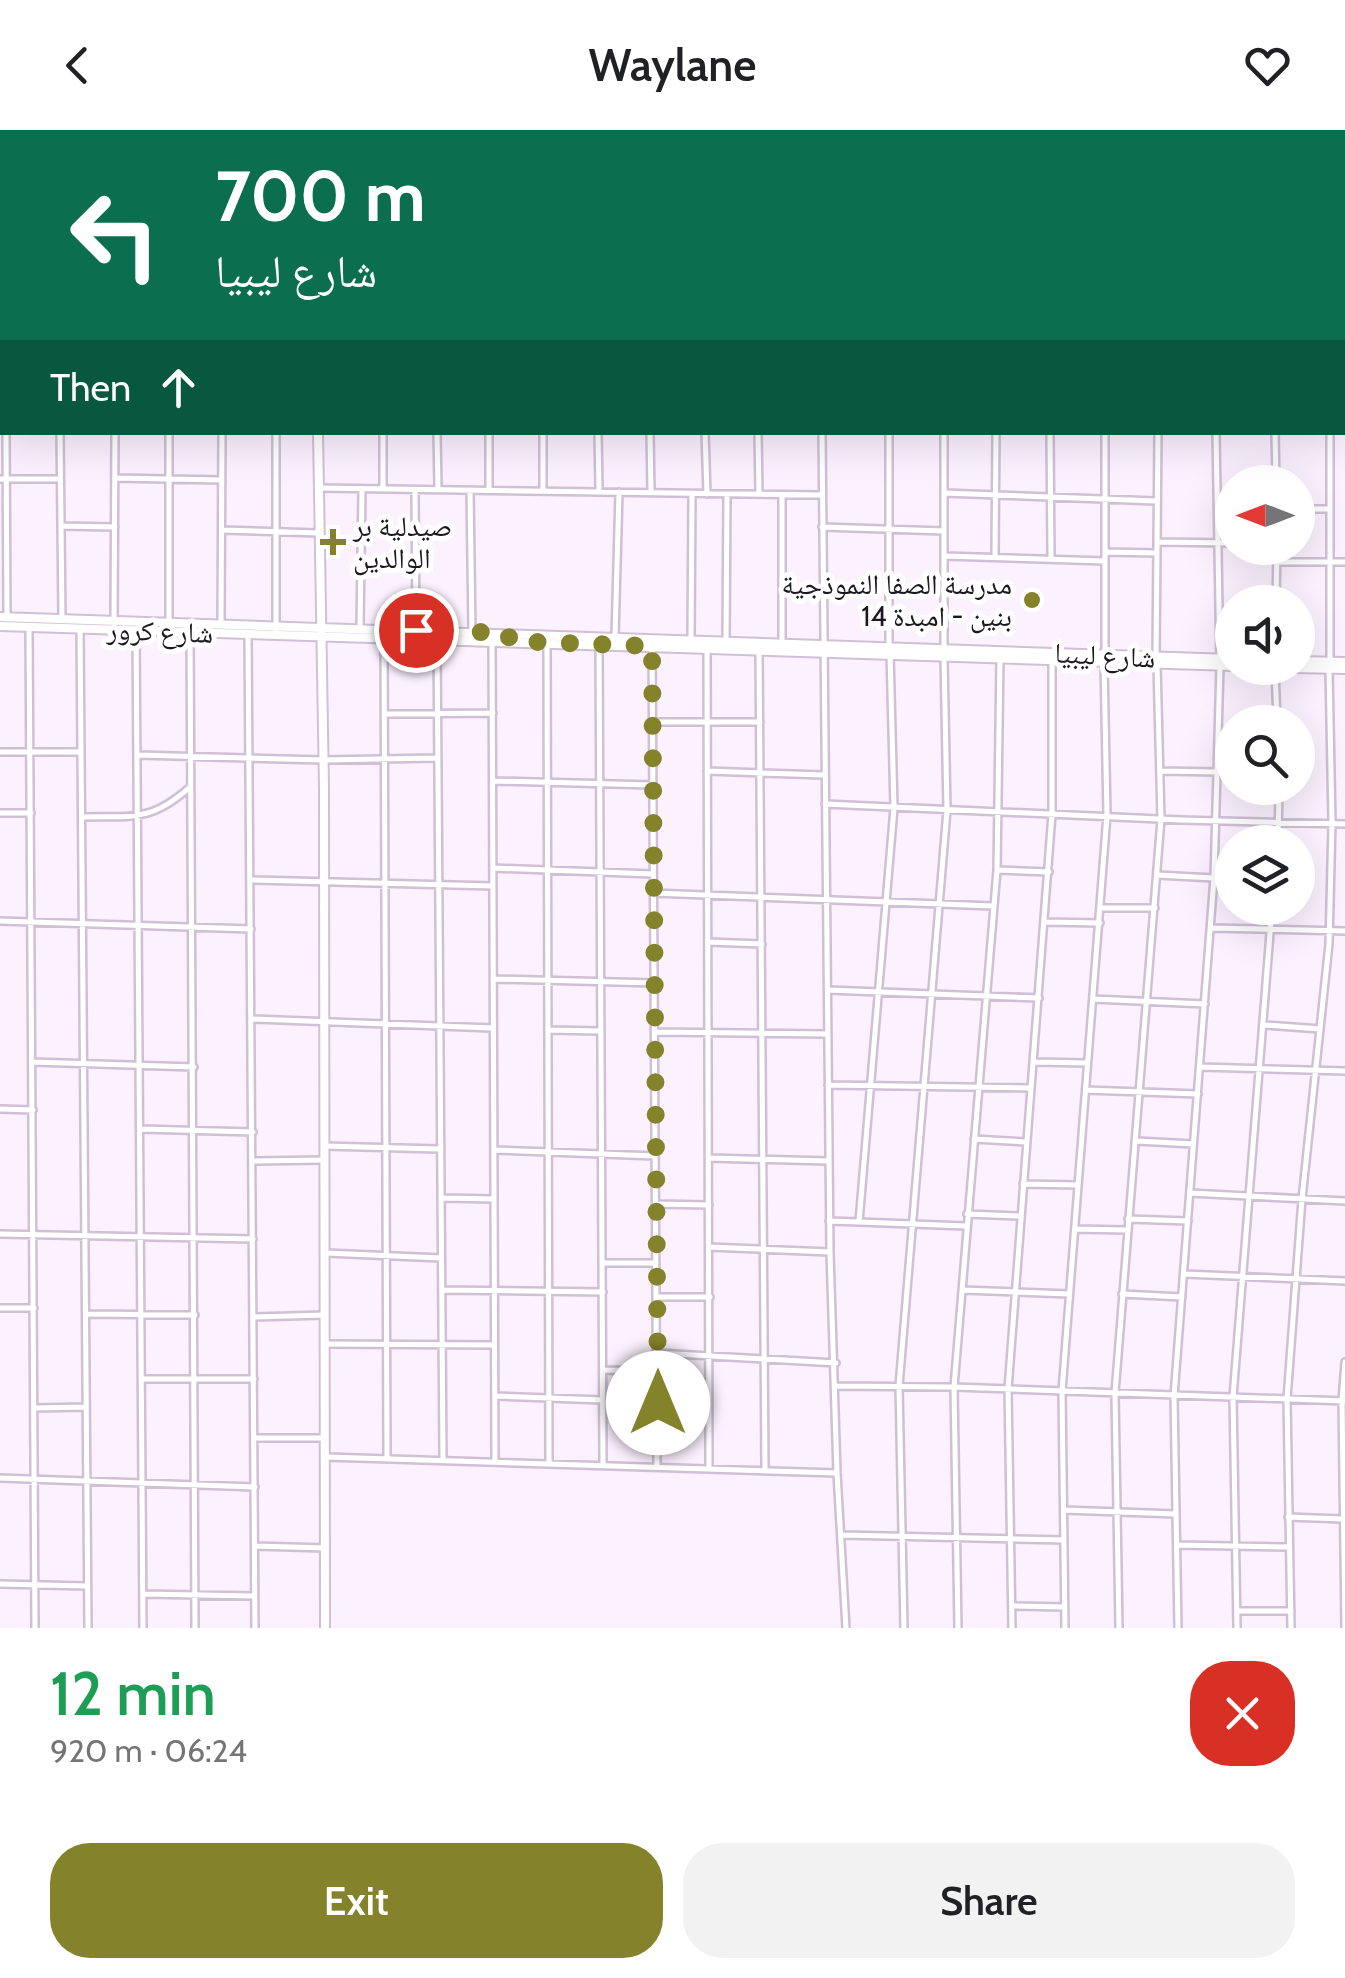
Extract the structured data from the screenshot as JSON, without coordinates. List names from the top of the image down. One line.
{"streets":{"main road":["شارع كرور","شارع ليبيا"]},"crossings":[["شارع كرور","شارع ليبيا"]],"places":{"health":["صيدلية بر الوالدين"],"other":["مدرسة الصفا النموذجية بنين - امبدة 14"]},"north":"left","page":{"header":"Waylane","turn":["700 m","شارع ليبيا"],"then":"Then","heading":["12 min","920 m · 06:24"],"buttons":["Exit","Share"]}}
